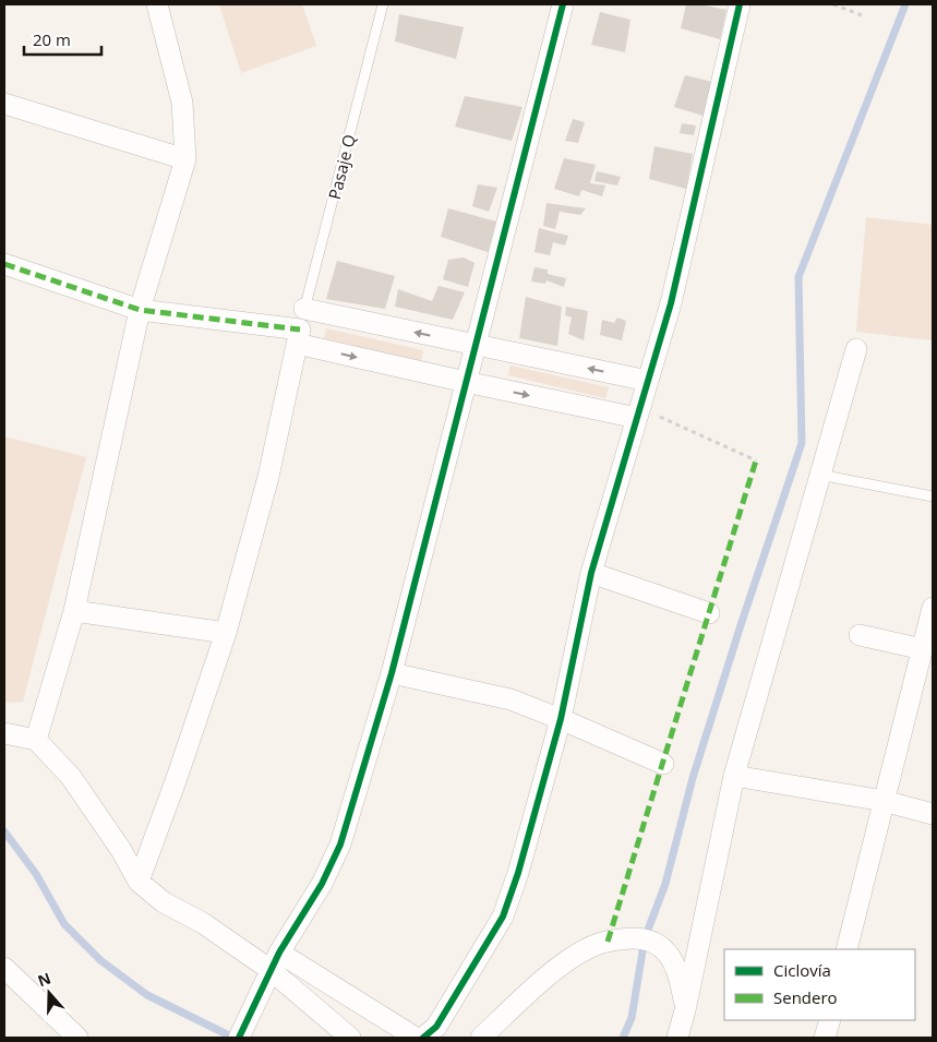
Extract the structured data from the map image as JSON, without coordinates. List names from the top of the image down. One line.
{"streets":{"lane":["Pasaje Q"]},"legend":["Ciclovía","Sendero"],"scale_bar":"20 m","north":"top"}
